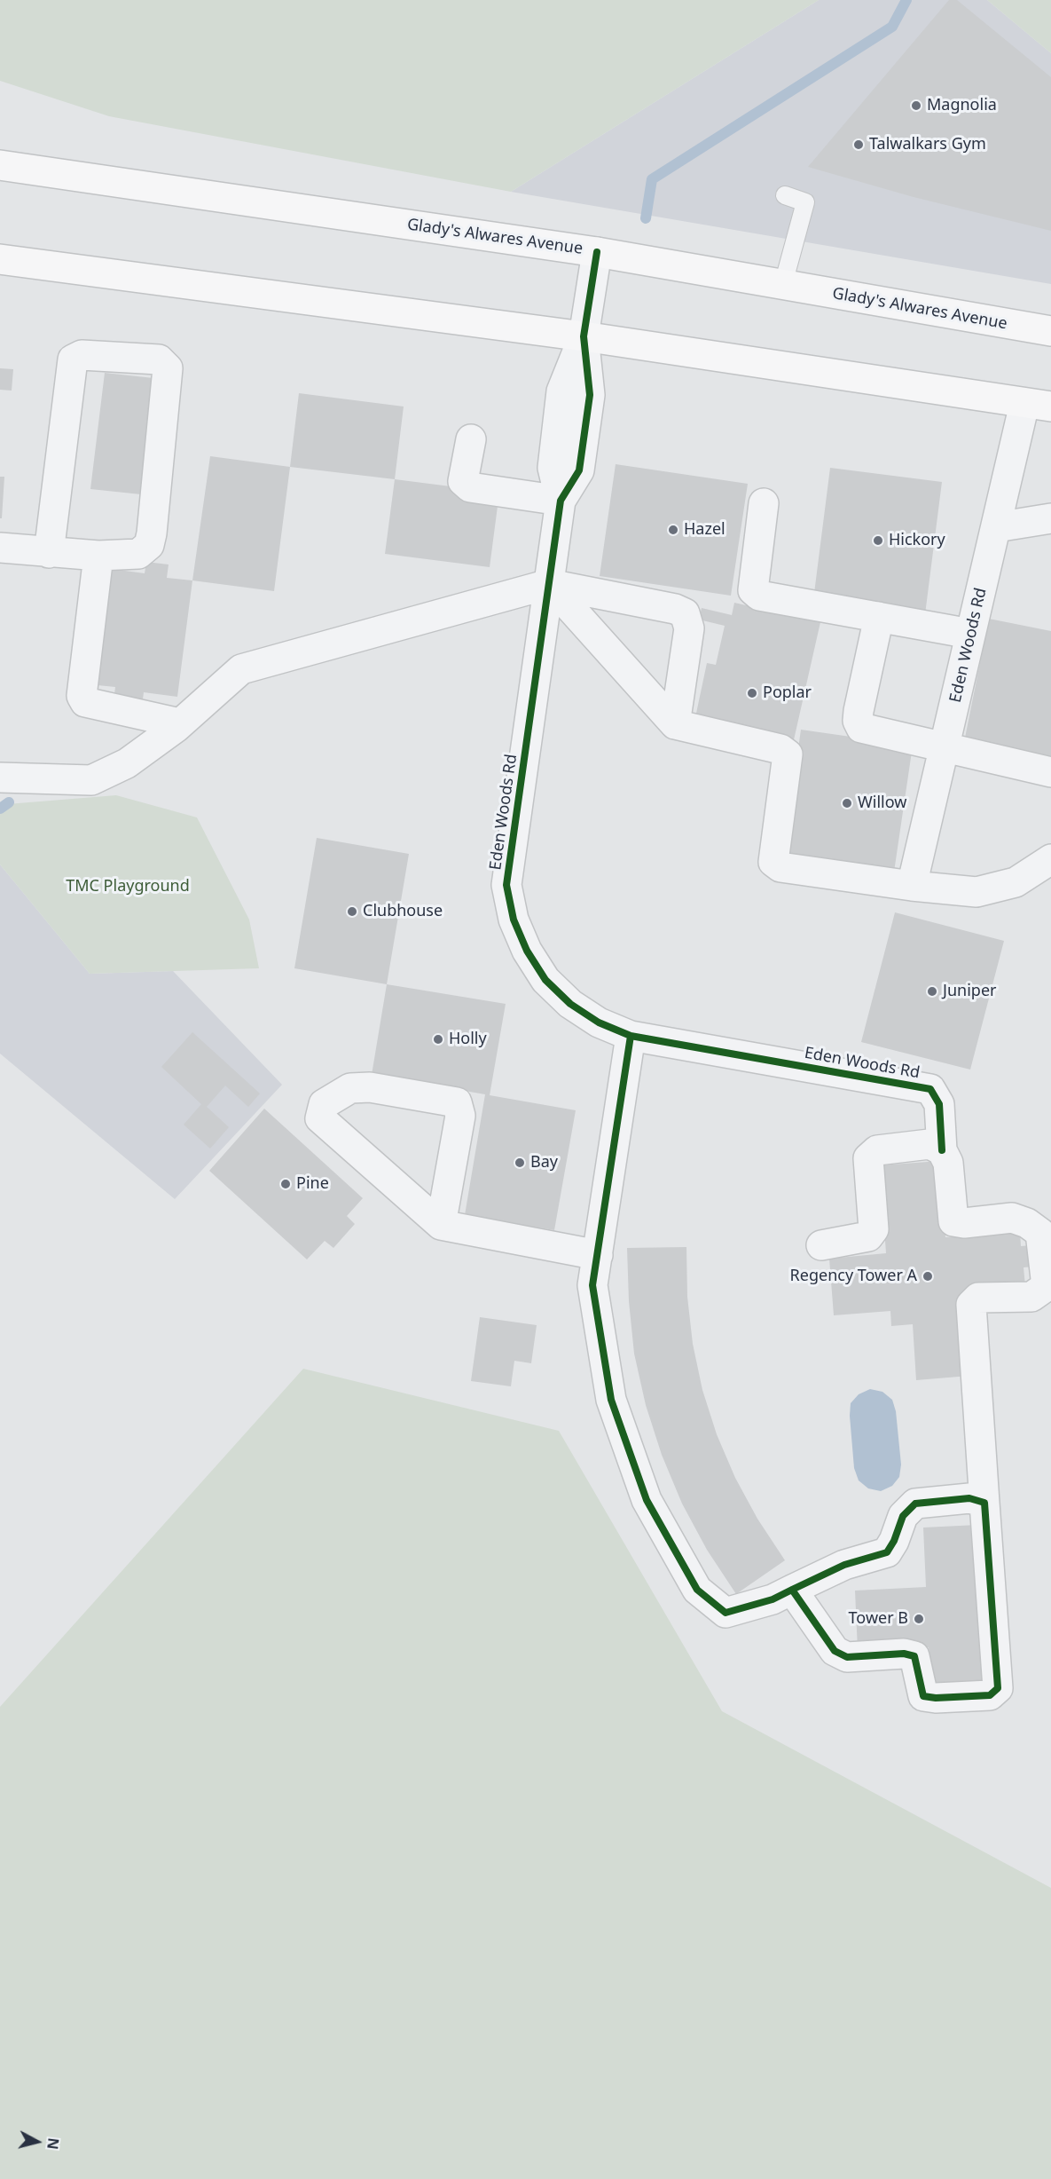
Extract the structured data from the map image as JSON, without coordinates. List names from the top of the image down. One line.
{"streets":{"main road":["Glady's Alwares Avenue"],"street":["Eden Woods Rd"]},"crossings":[["Glady's Alwares Avenue","Eden Woods Rd"]],"parks":["TMC Playground"],"places":["Magnolia","Talwalkars Gym","Hazel","Hickory","Poplar","Willow","Clubhouse","Juniper","Holly","Bay","Pine","Regency Tower A","Tower B"],"north":"right"}
